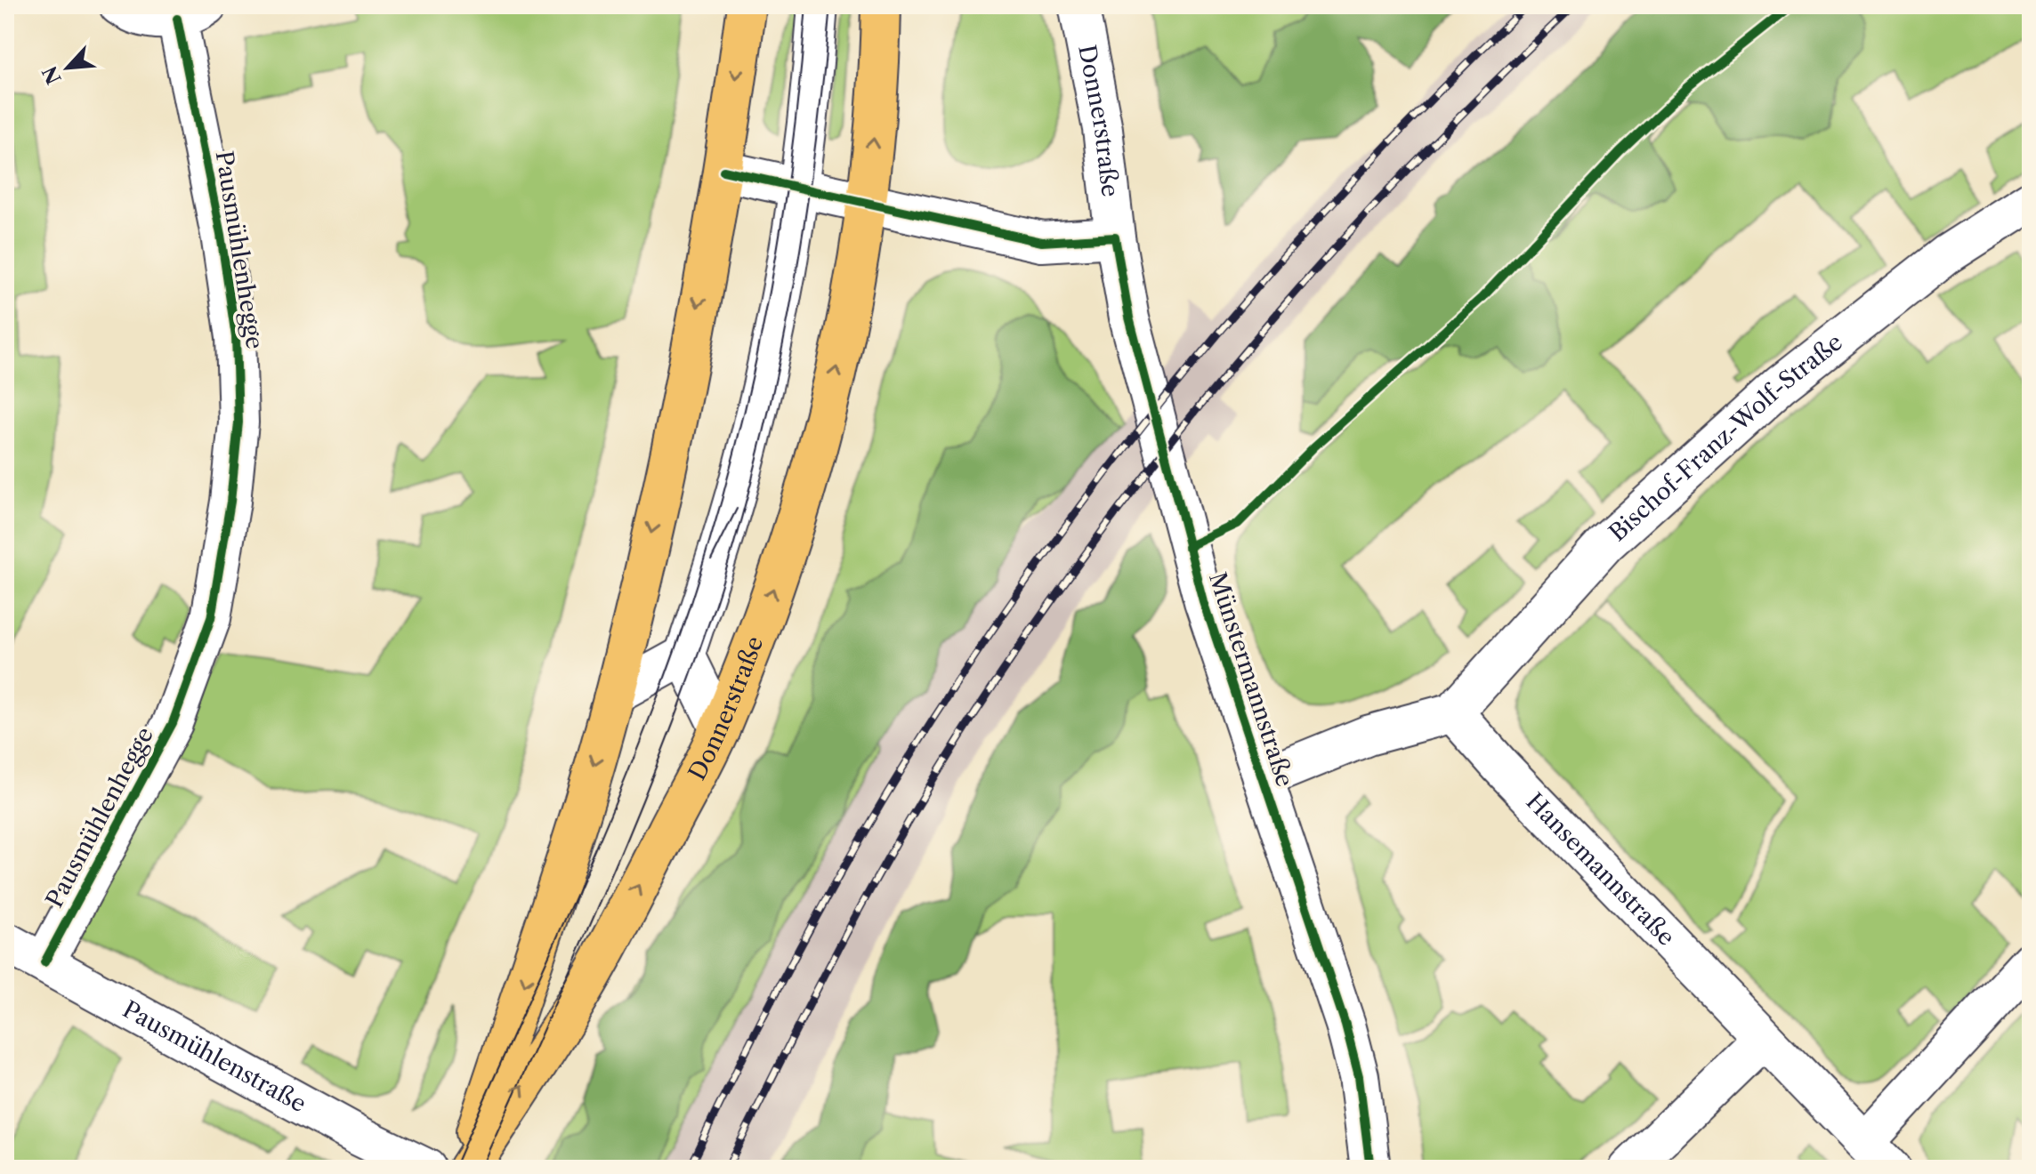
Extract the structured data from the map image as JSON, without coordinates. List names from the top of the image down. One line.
{"streets":{"main road":["Donnerstraße"],"street":["Pausmühlenhegge","Bischof-Franz-Wolf-Straße","Münstermannstraße","Hansemannstraße","Pausmühlenstraße"]},"crossings":[["Donnerstraße","Münstermannstraße"],["Pausmühlenhegge","Pausmühlenstraße"],["Bischof-Franz-Wolf-Straße","Hansemannstraße"]],"north":"bottom left"}
